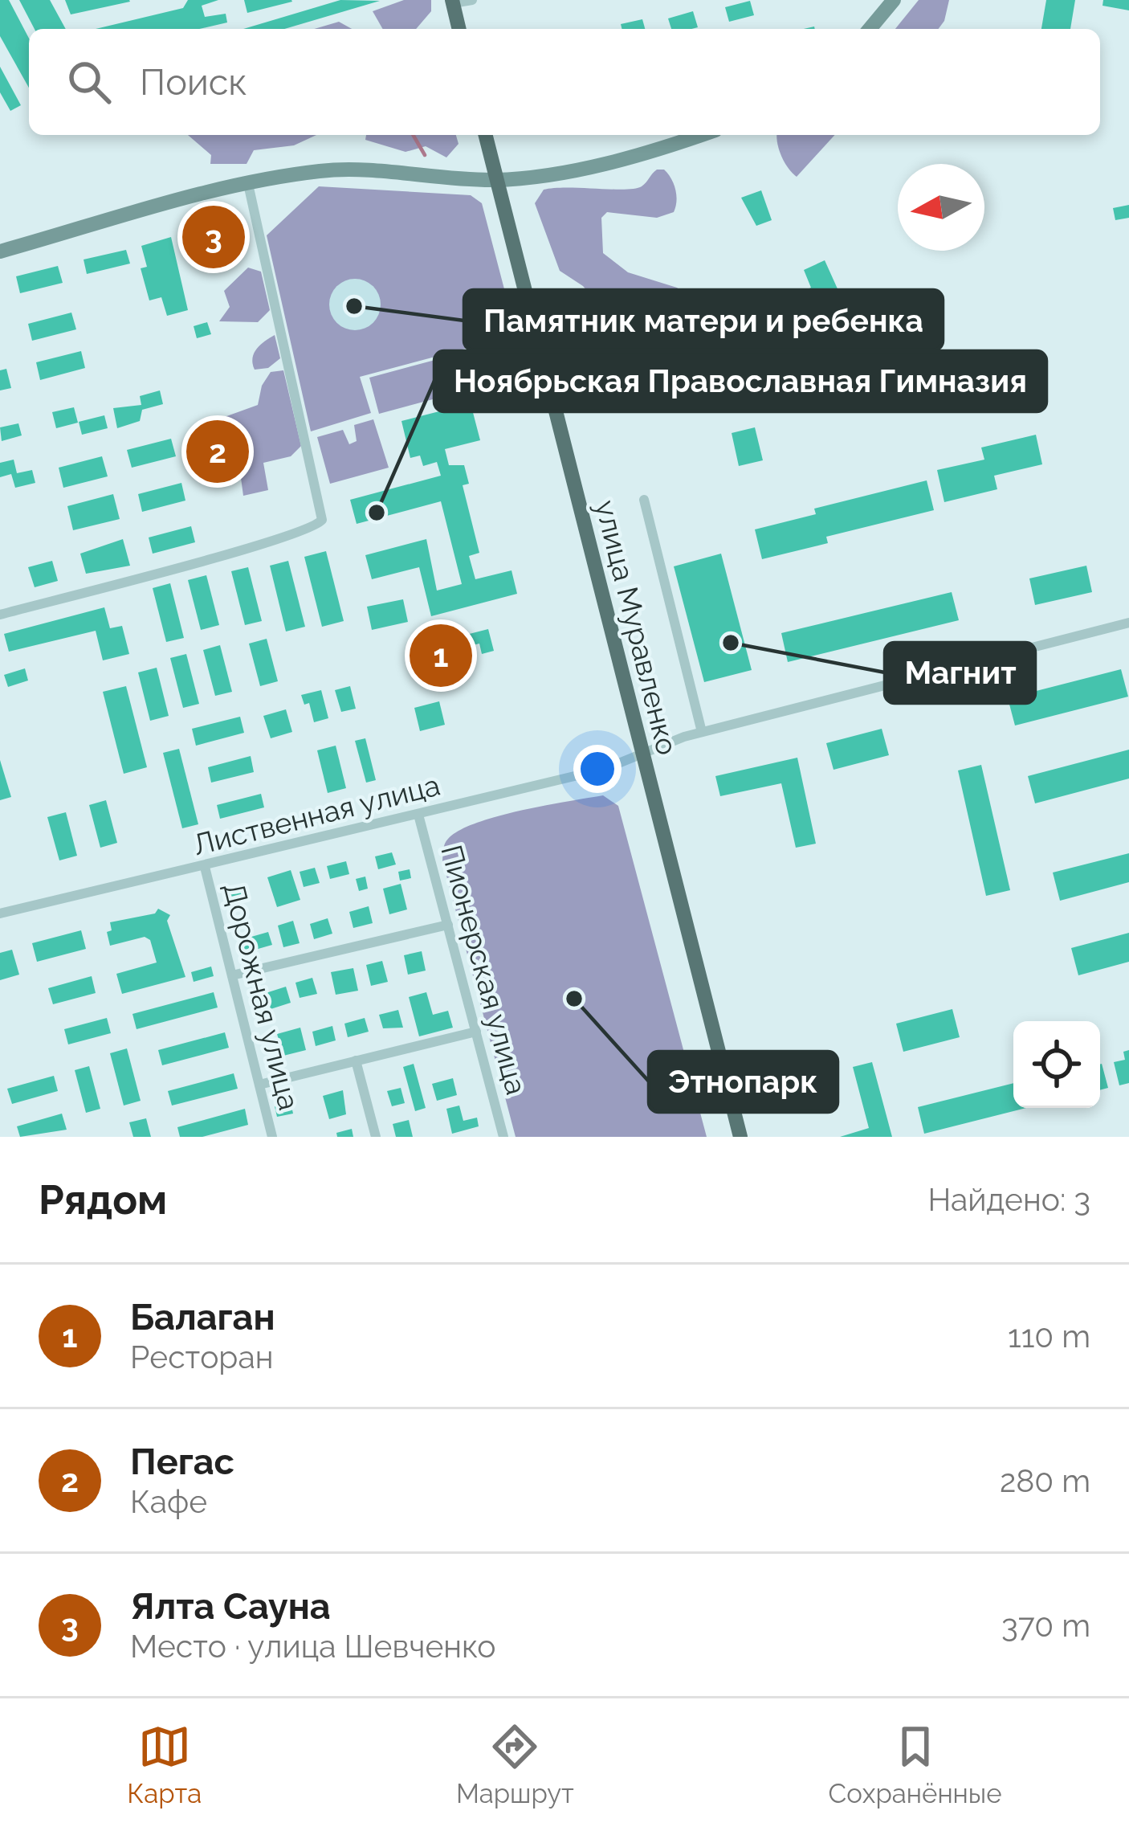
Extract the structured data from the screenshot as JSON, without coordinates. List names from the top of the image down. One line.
{"streets":{"main road":["улица Муравленко"],"street":["Лиственная улица","Пионерская улица","Дорожная улица"]},"crossings":[["улица Муравленко","Лиственная улица"],["Лиственная улица","Пионерская улица"],["Лиственная улица","Дорожная улица"]],"places":["Памятник матери и ребенка","Ноябрьская Православная Гимназия","Магнит","Этнопарк"],"north":"left","page":{"search":"Поиск","pins":["3","2","1"],"heading":["Рядом","Найдено: 3"],"list":[{"mark":"1","name":"Балаган","note":"Ресторан","value":"110 m"},{"mark":"2","name":"Пегас","note":"Кафе","value":"280 m"},{"mark":"3","name":"Ялта Сауна","note":"Место · улица Шевченко","value":"370 m"}],"nav":["Карта","Маршрут","Сохранённые"]}}
